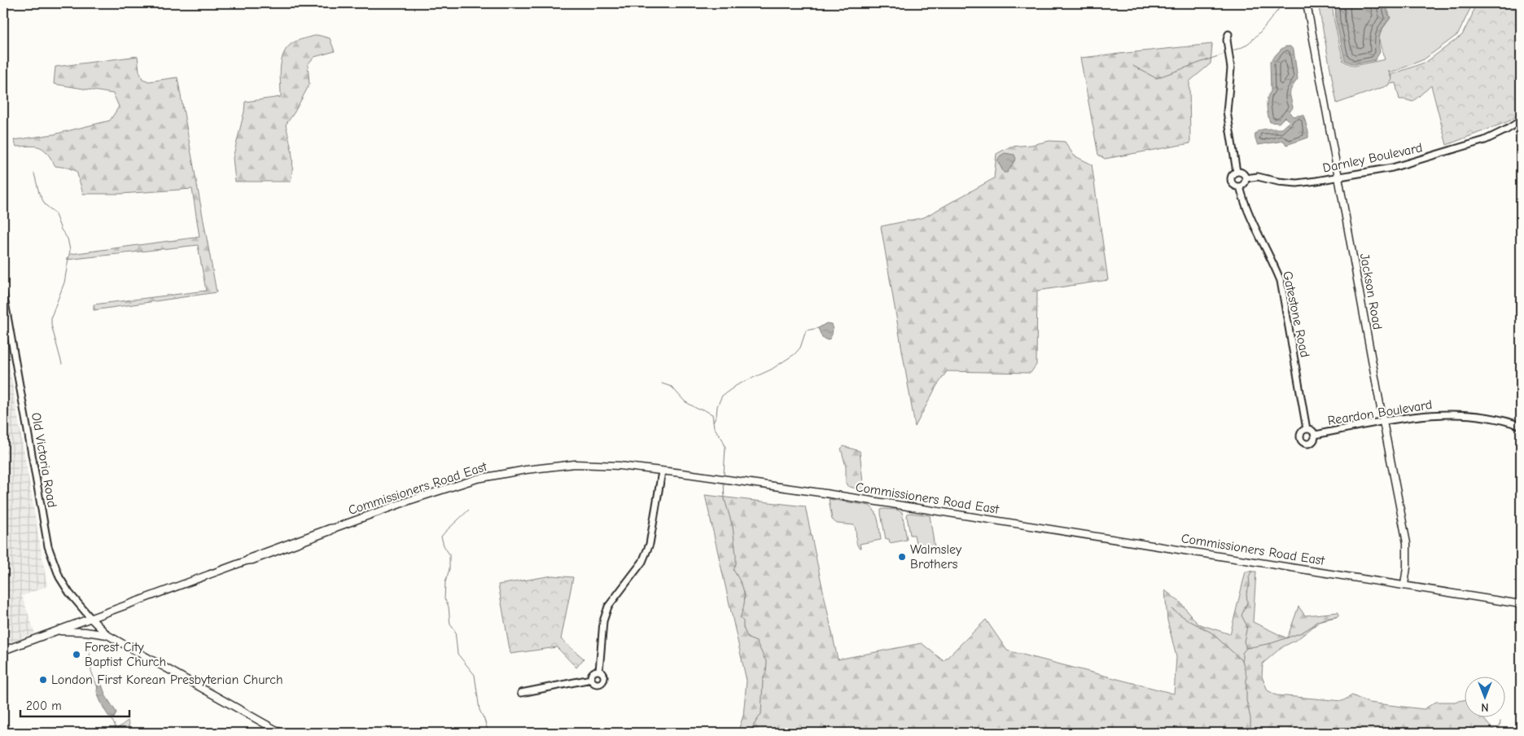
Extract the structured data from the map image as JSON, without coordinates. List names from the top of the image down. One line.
{"streets":{"main road":["Jackson Road","Commissioners Road East"],"street":["Darnley Boulevard","Gatestone Road","Reardon Boulevard","Old Victoria Road"]},"crossings":[["Darnley Boulevard","Jackson Road"],["Darnley Boulevard","Gatestone Road"],["Jackson Road","Reardon Boulevard"],["Jackson Road","Commissioners Road East"],["Gatestone Road","Reardon Boulevard"],["Old Victoria Road","Commissioners Road East"]],"places":["Walmsley Brothers","Forest City Baptist Church","London First Korean Presbyterian Church"],"scale_bar":"200 m","north":"bottom"}
